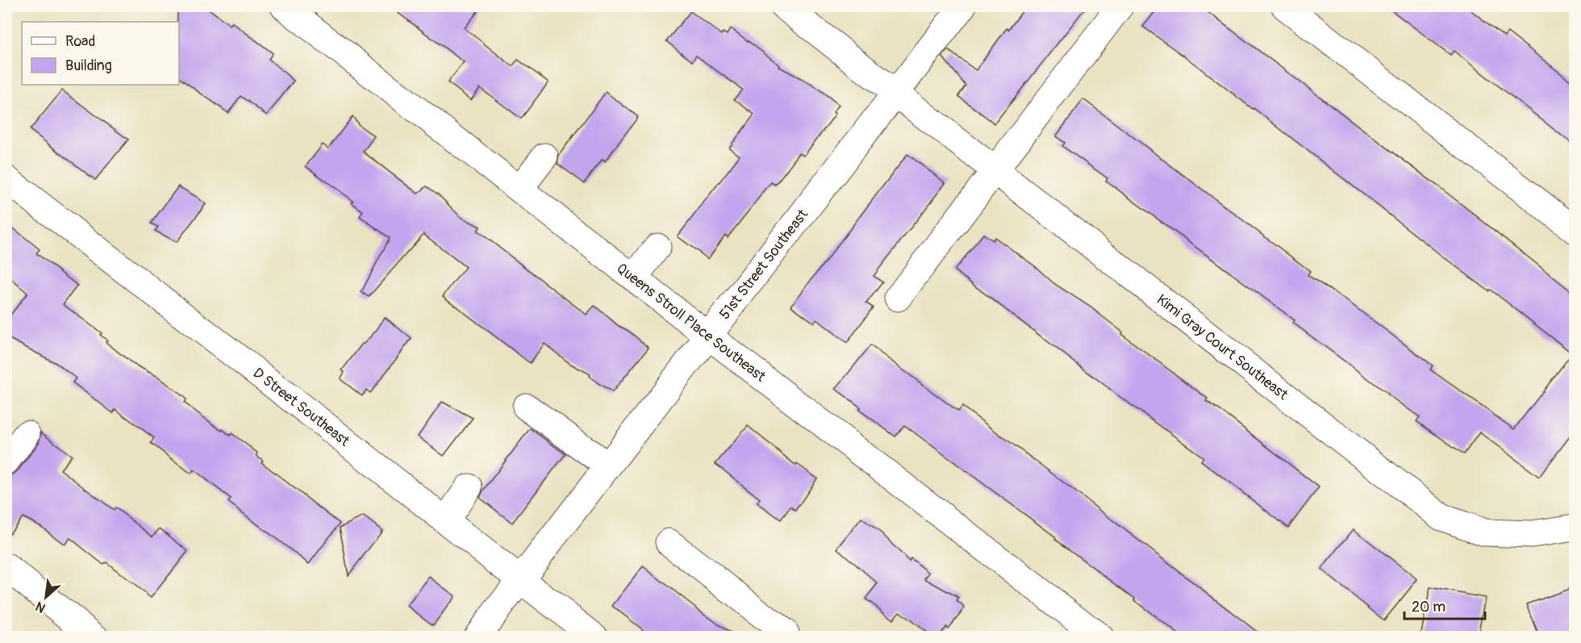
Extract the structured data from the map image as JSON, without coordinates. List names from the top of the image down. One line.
{"streets":{"street":["51st Street Southeast","Queens Stroll Place Southeast","Kimi Gray Court Southeast","D Street Southeast"]},"crossings":[["51st Street Southeast","Queens Stroll Place Southeast"],["51st Street Southeast","Kimi Gray Court Southeast"],["51st Street Southeast","D Street Southeast"]],"legend":["Road","Building"],"scale_bar":"20 m","north":"bottom left"}
